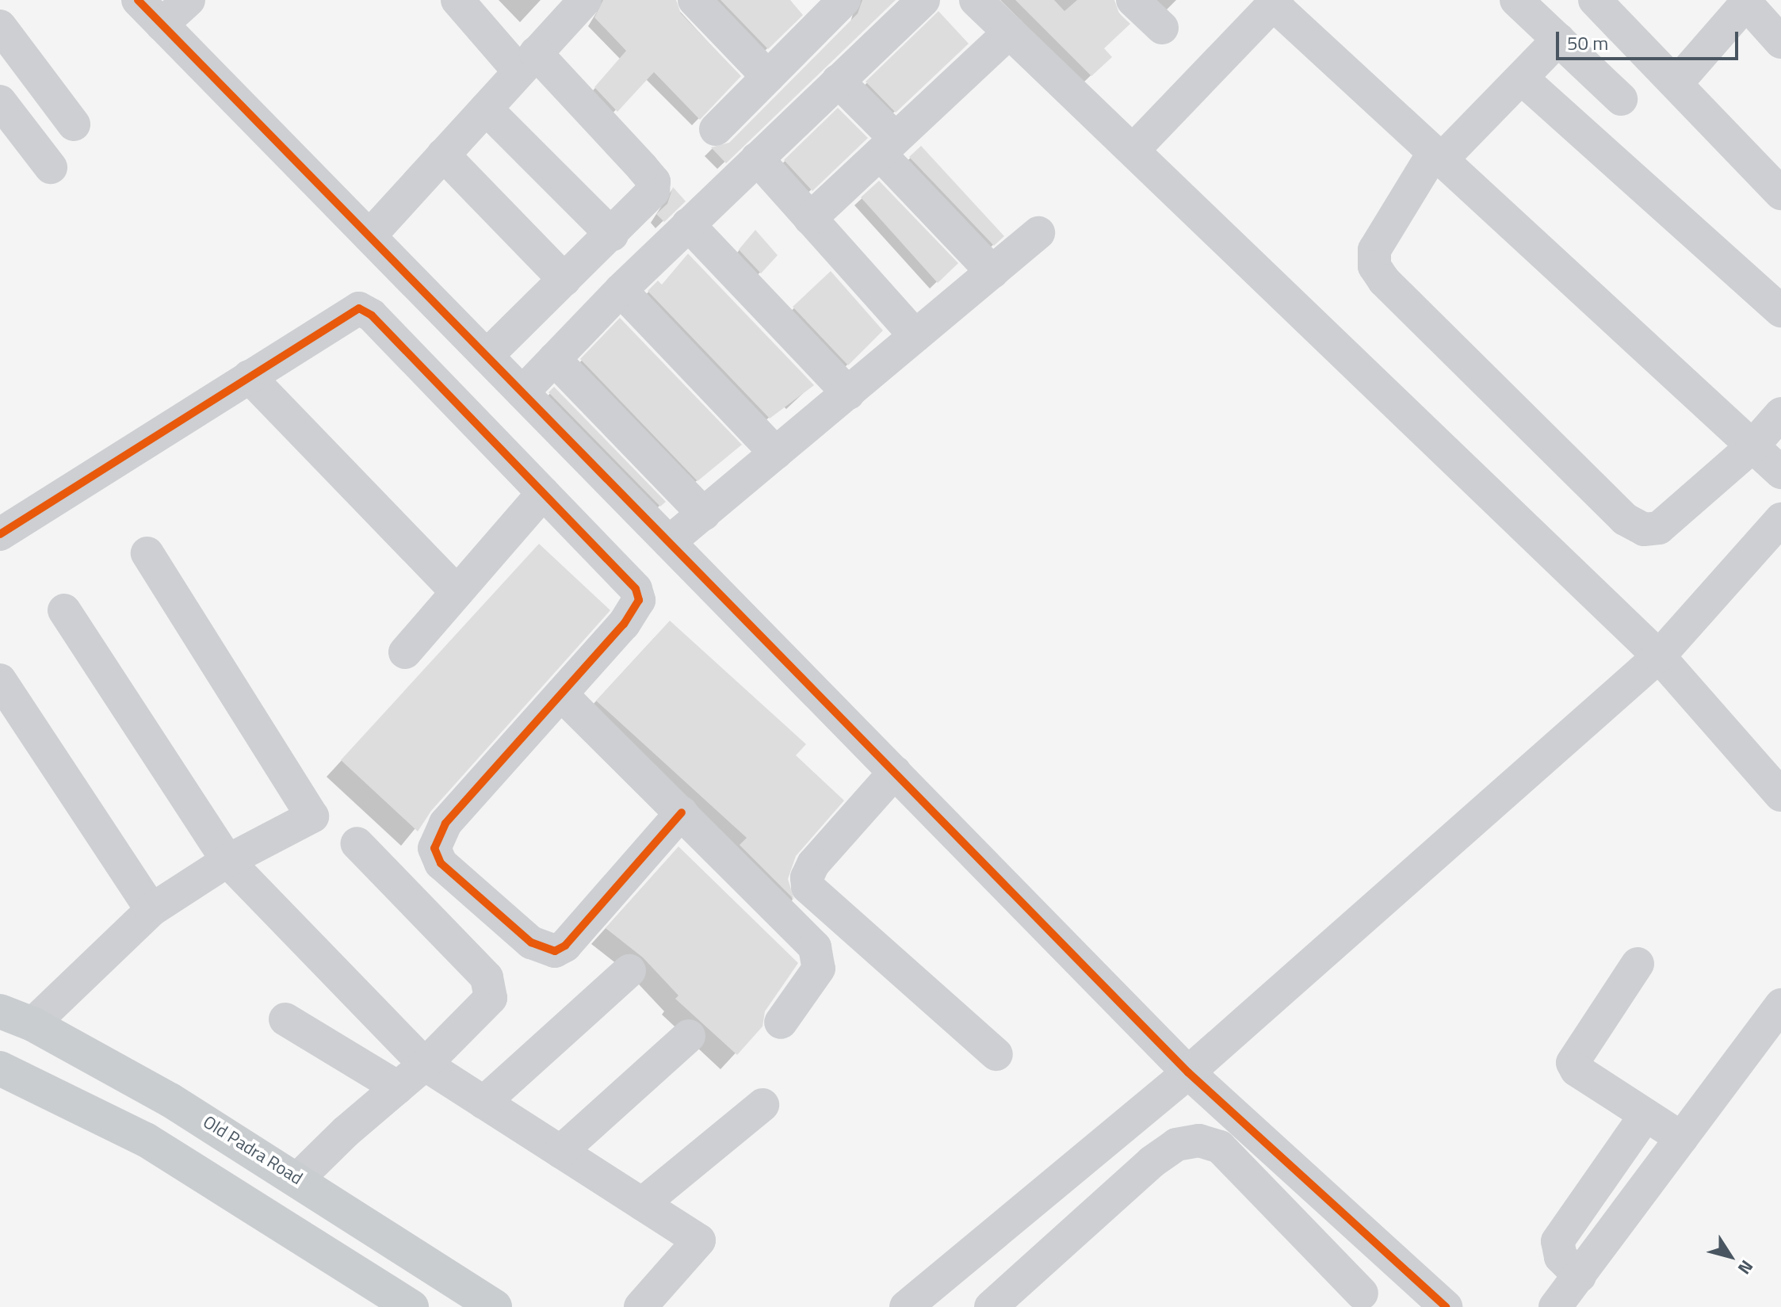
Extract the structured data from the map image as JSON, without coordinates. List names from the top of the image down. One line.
{"streets":{"main road":["Old Padra Road"]},"scale_bar":"50 m","north":"bottom right"}
